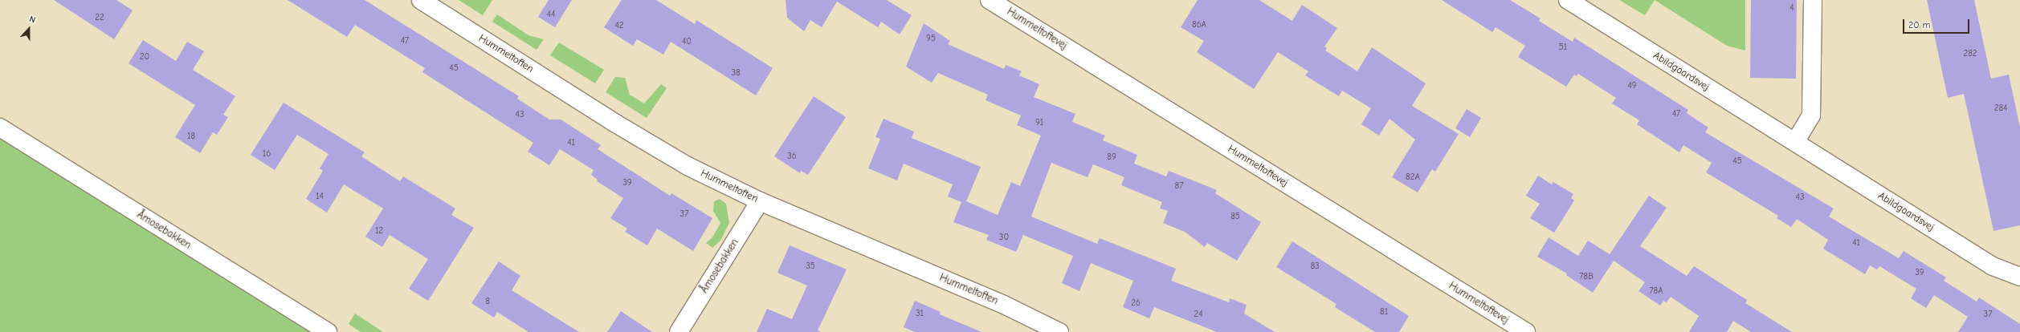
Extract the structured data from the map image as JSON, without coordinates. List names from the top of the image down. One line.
{"streets":{"street":["Hummeltoftevej","Hummeltoften","Abildgaardsvej","Åmosebakken"]},"crossings":[["Hummeltoften","Åmosebakken"]],"house_numbers":["4","44","22","86A","42","95","47","40","51","282","20","45","38","49","284","47","43","91","18","41","16","36","89","45","82A","39","87","14","43","37","85","12","30","41","35","83","39","78B","78A","8","26","81","31","24","37"],"scale_bar":"20 m","north":"top"}
